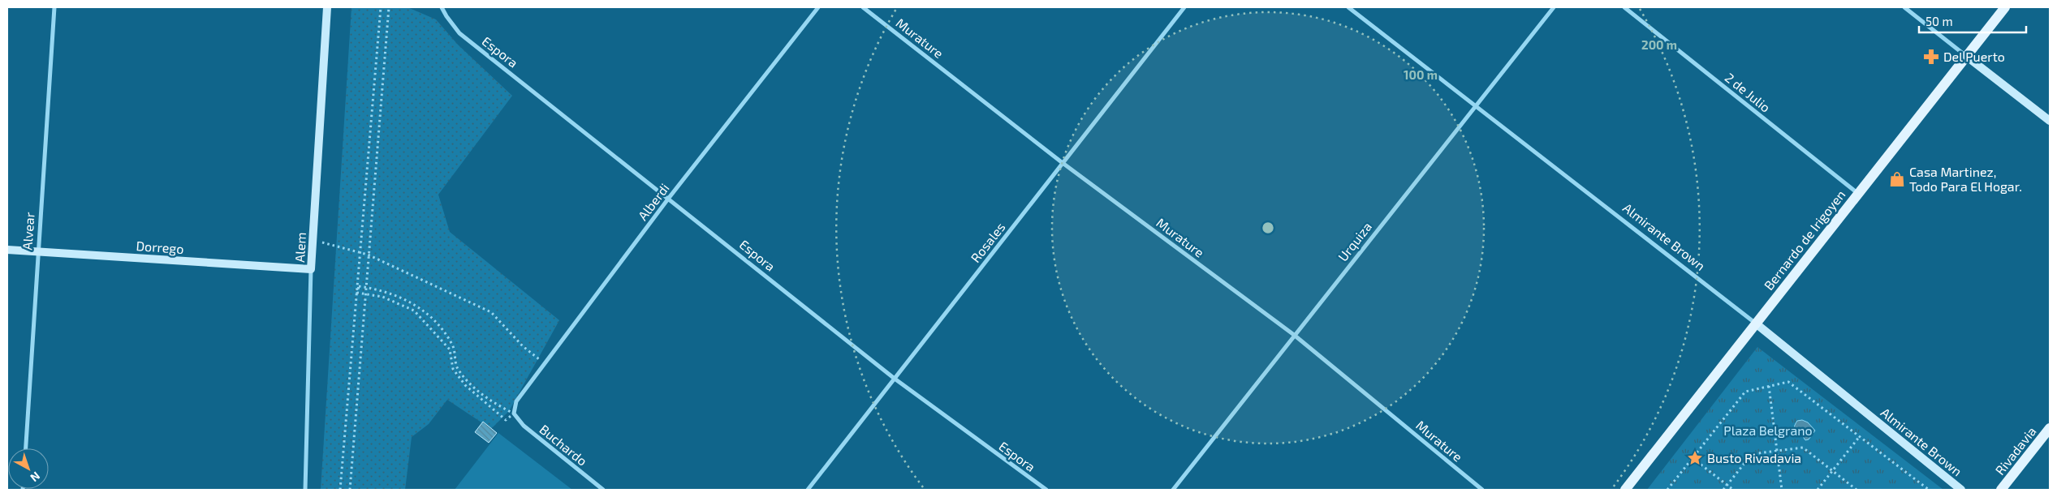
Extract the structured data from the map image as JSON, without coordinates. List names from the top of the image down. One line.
{"streets":{"main road":["Almirante Brown","Bernardo de Irigoyen","Dorrego","Alem","Rivadavia"],"street":["Murature","Espora","2 de Julio","Alberdi","Alvear","Urquiza","Rosales","Buchardo"]},"crossings":[["Murature","Urquiza"],["Murature","Rosales"],["Espora","Alberdi"],["Espora","Rosales"],["2 de Julio","Bernardo de Irigoyen"],["Alberdi","Buchardo"],["Alvear","Dorrego"],["Almirante Brown","Bernardo de Irigoyen"],["Almirante Brown","Urquiza"],["Dorrego","Alem"]],"parks":["Plaza Belgrano"],"places":{"pharmacy":["Del Puerto"],"shop":["Casa Martinez, Todo Para El Hogar."],"place":["Busto Rivadavia"]},"scale_bar":"50 m","north":"bottom right","rings":["200 m","100 m"]}
